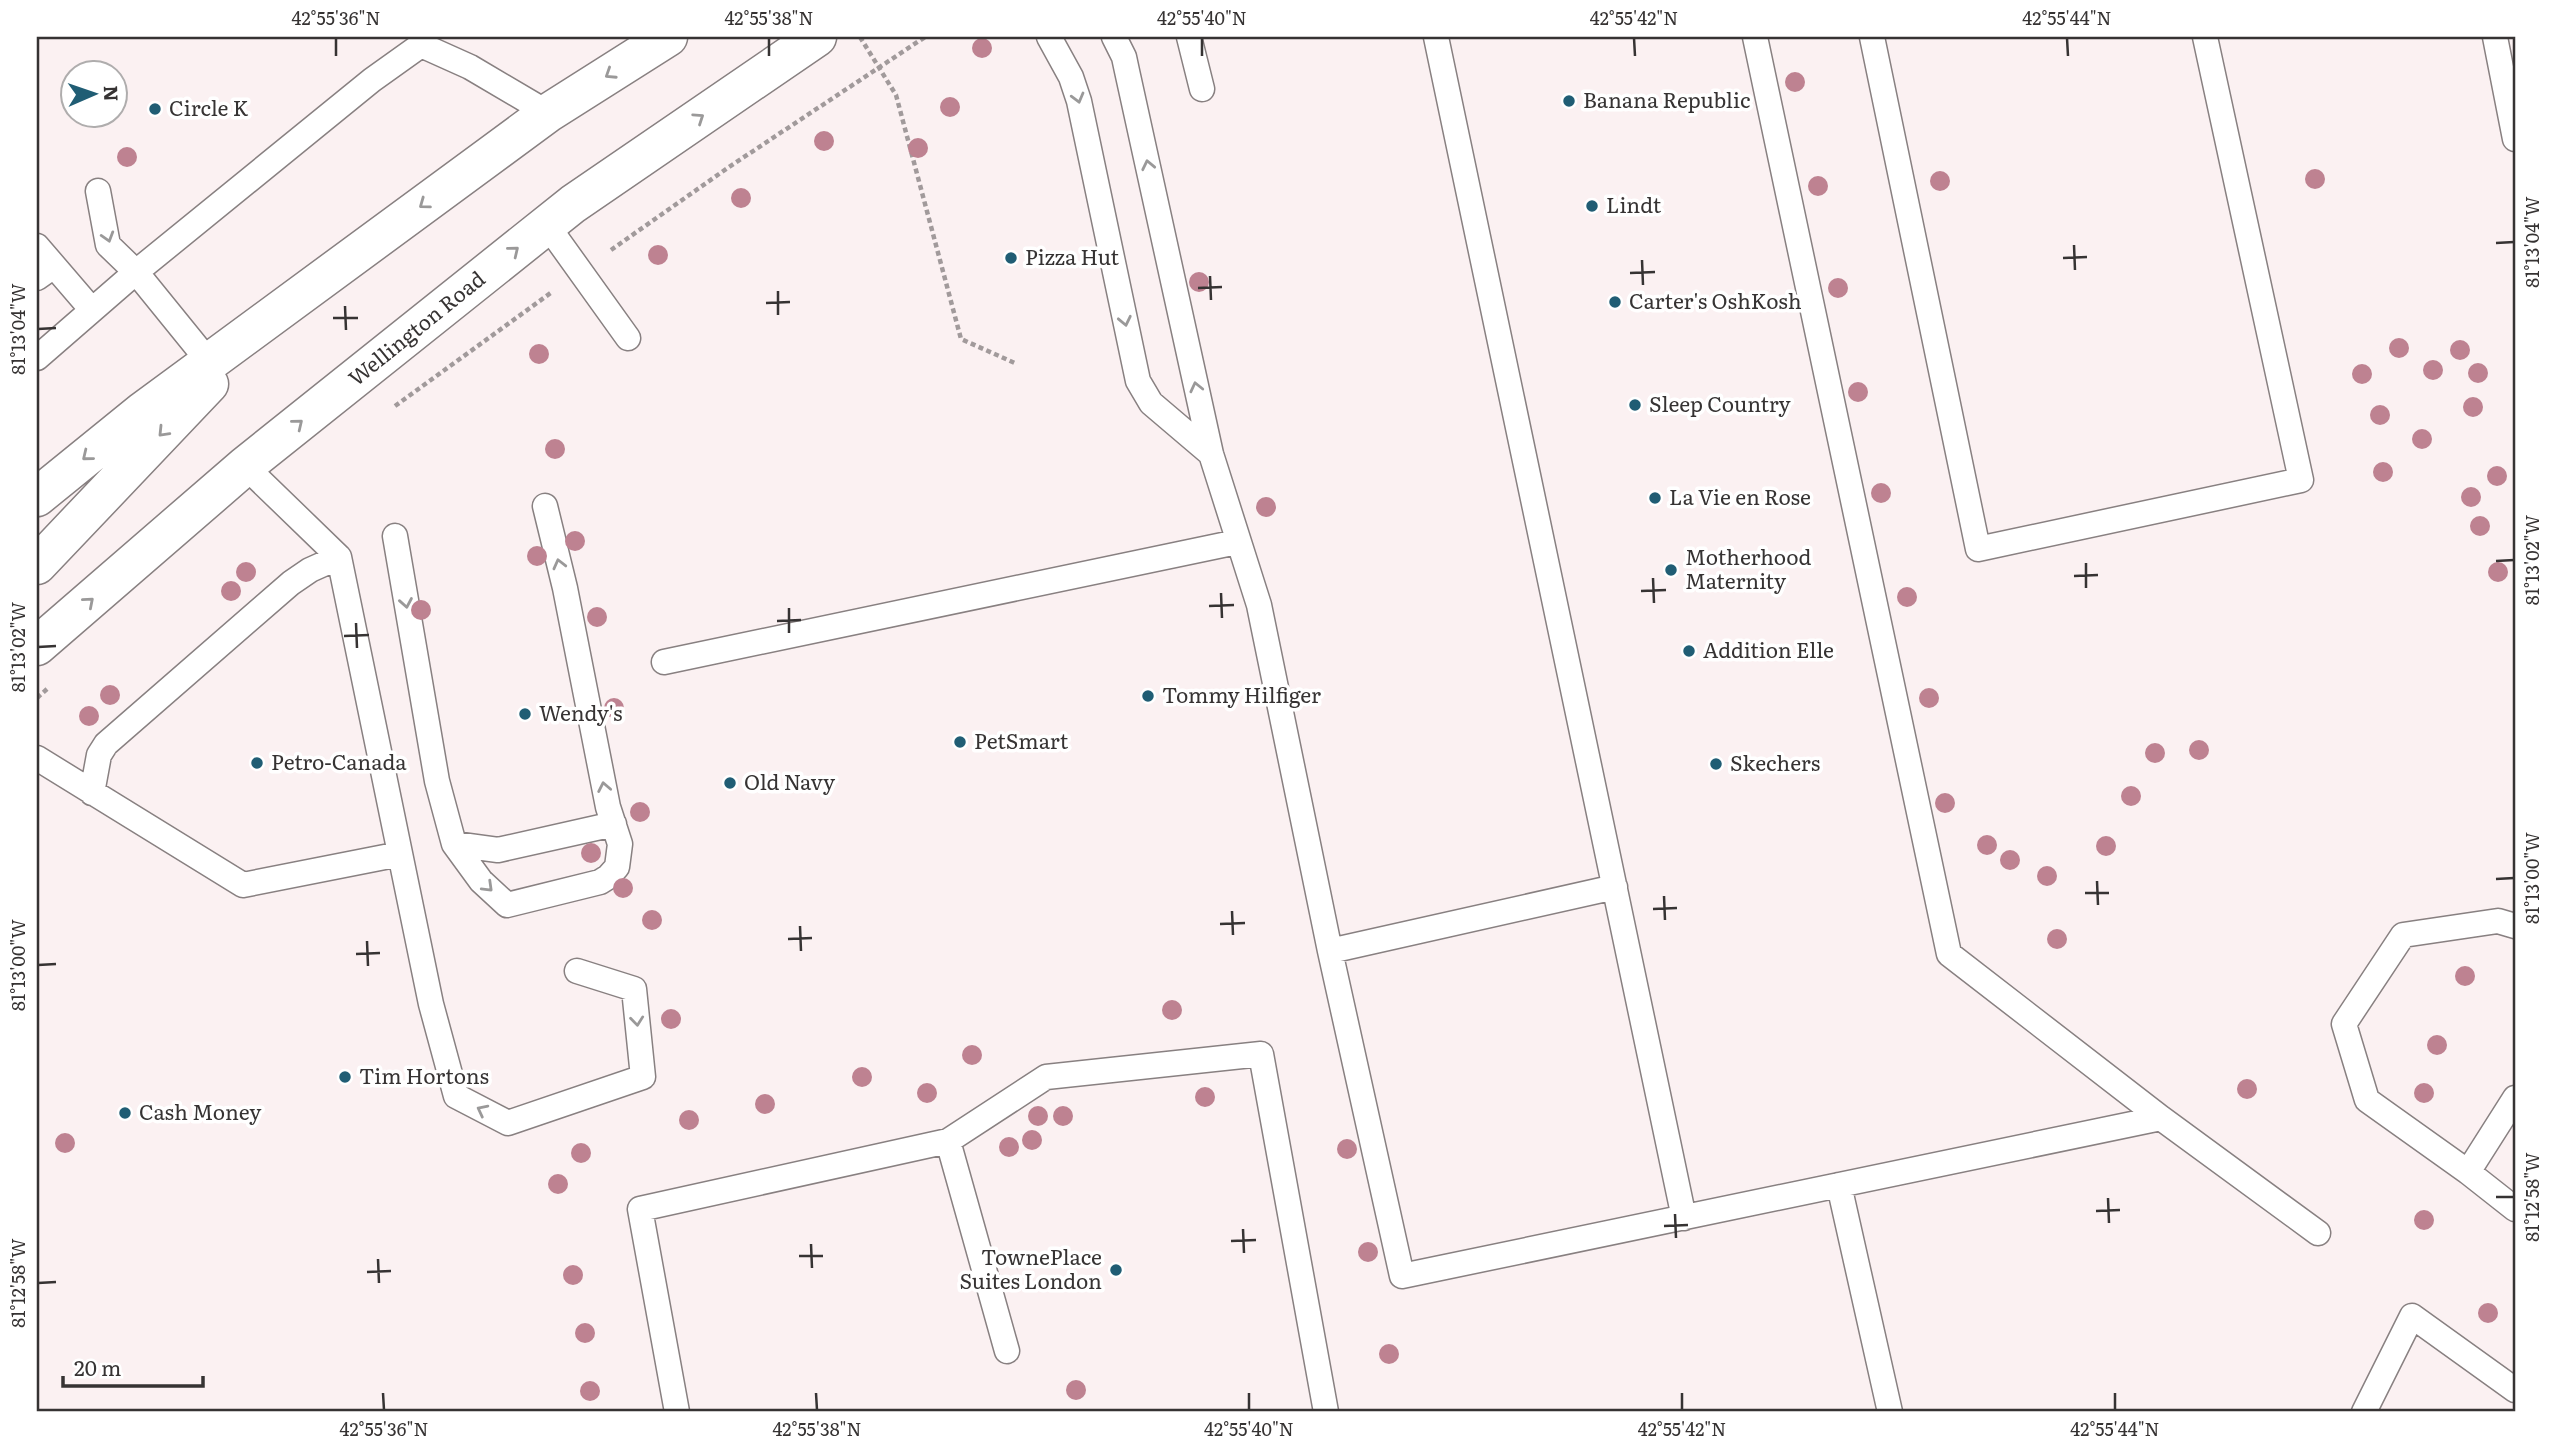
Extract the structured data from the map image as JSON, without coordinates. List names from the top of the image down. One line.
{"streets":{"main road":["Wellington Road"]},"places":["Banana Republic","Circle K","Lindt","Pizza Hut","Carter's OshKosh","Sleep Country","La Vie en Rose","Motherhood Maternity","Addition Elle","Tommy Hilfiger","Wendy's","PetSmart","Petro-Canada","Skechers","Old Navy","Tim Hortons","Cash Money","TownePlace Suites London"],"scale_bar":"20 m","north":"right","coordinates":["42°55'36\"N","42°55'38\"N","42°55'40\"N","42°55'42\"N","42°55'44\"N","81°13'04\"W","81°13'02\"W","81°13'00\"W","81°12'58\"W"]}
